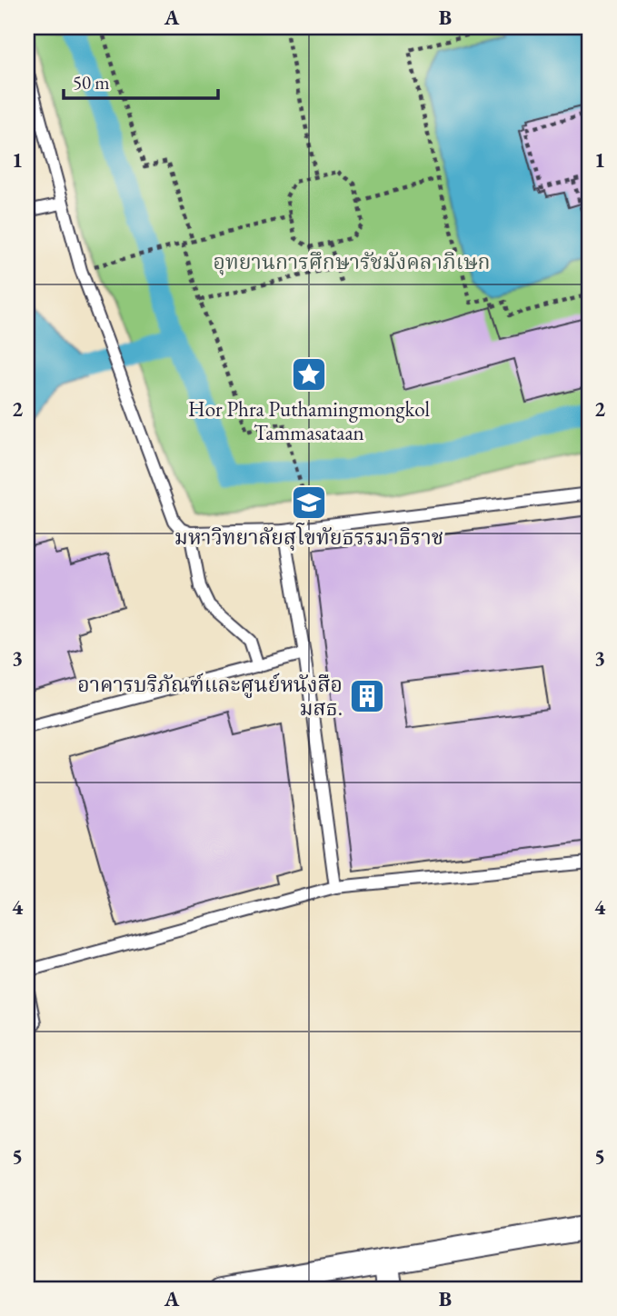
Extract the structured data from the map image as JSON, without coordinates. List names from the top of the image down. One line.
{"parks":["อุทยานการศึกษารัชมังคลาภิเษก"],"places":{"place":["Hor Phra Puthamingmongkol Tammasataan"],"school or university":["มหาวิทยาลัยสุโขทัยธรรมาธิราช"],"building":["อาคารบริภัณฑ์และศูนย์หนังสือ มสธ."]},"scale_bar":"50 m","grid":{"columns":["A","B"],"rows":["1","2","3","4","5"]}}
